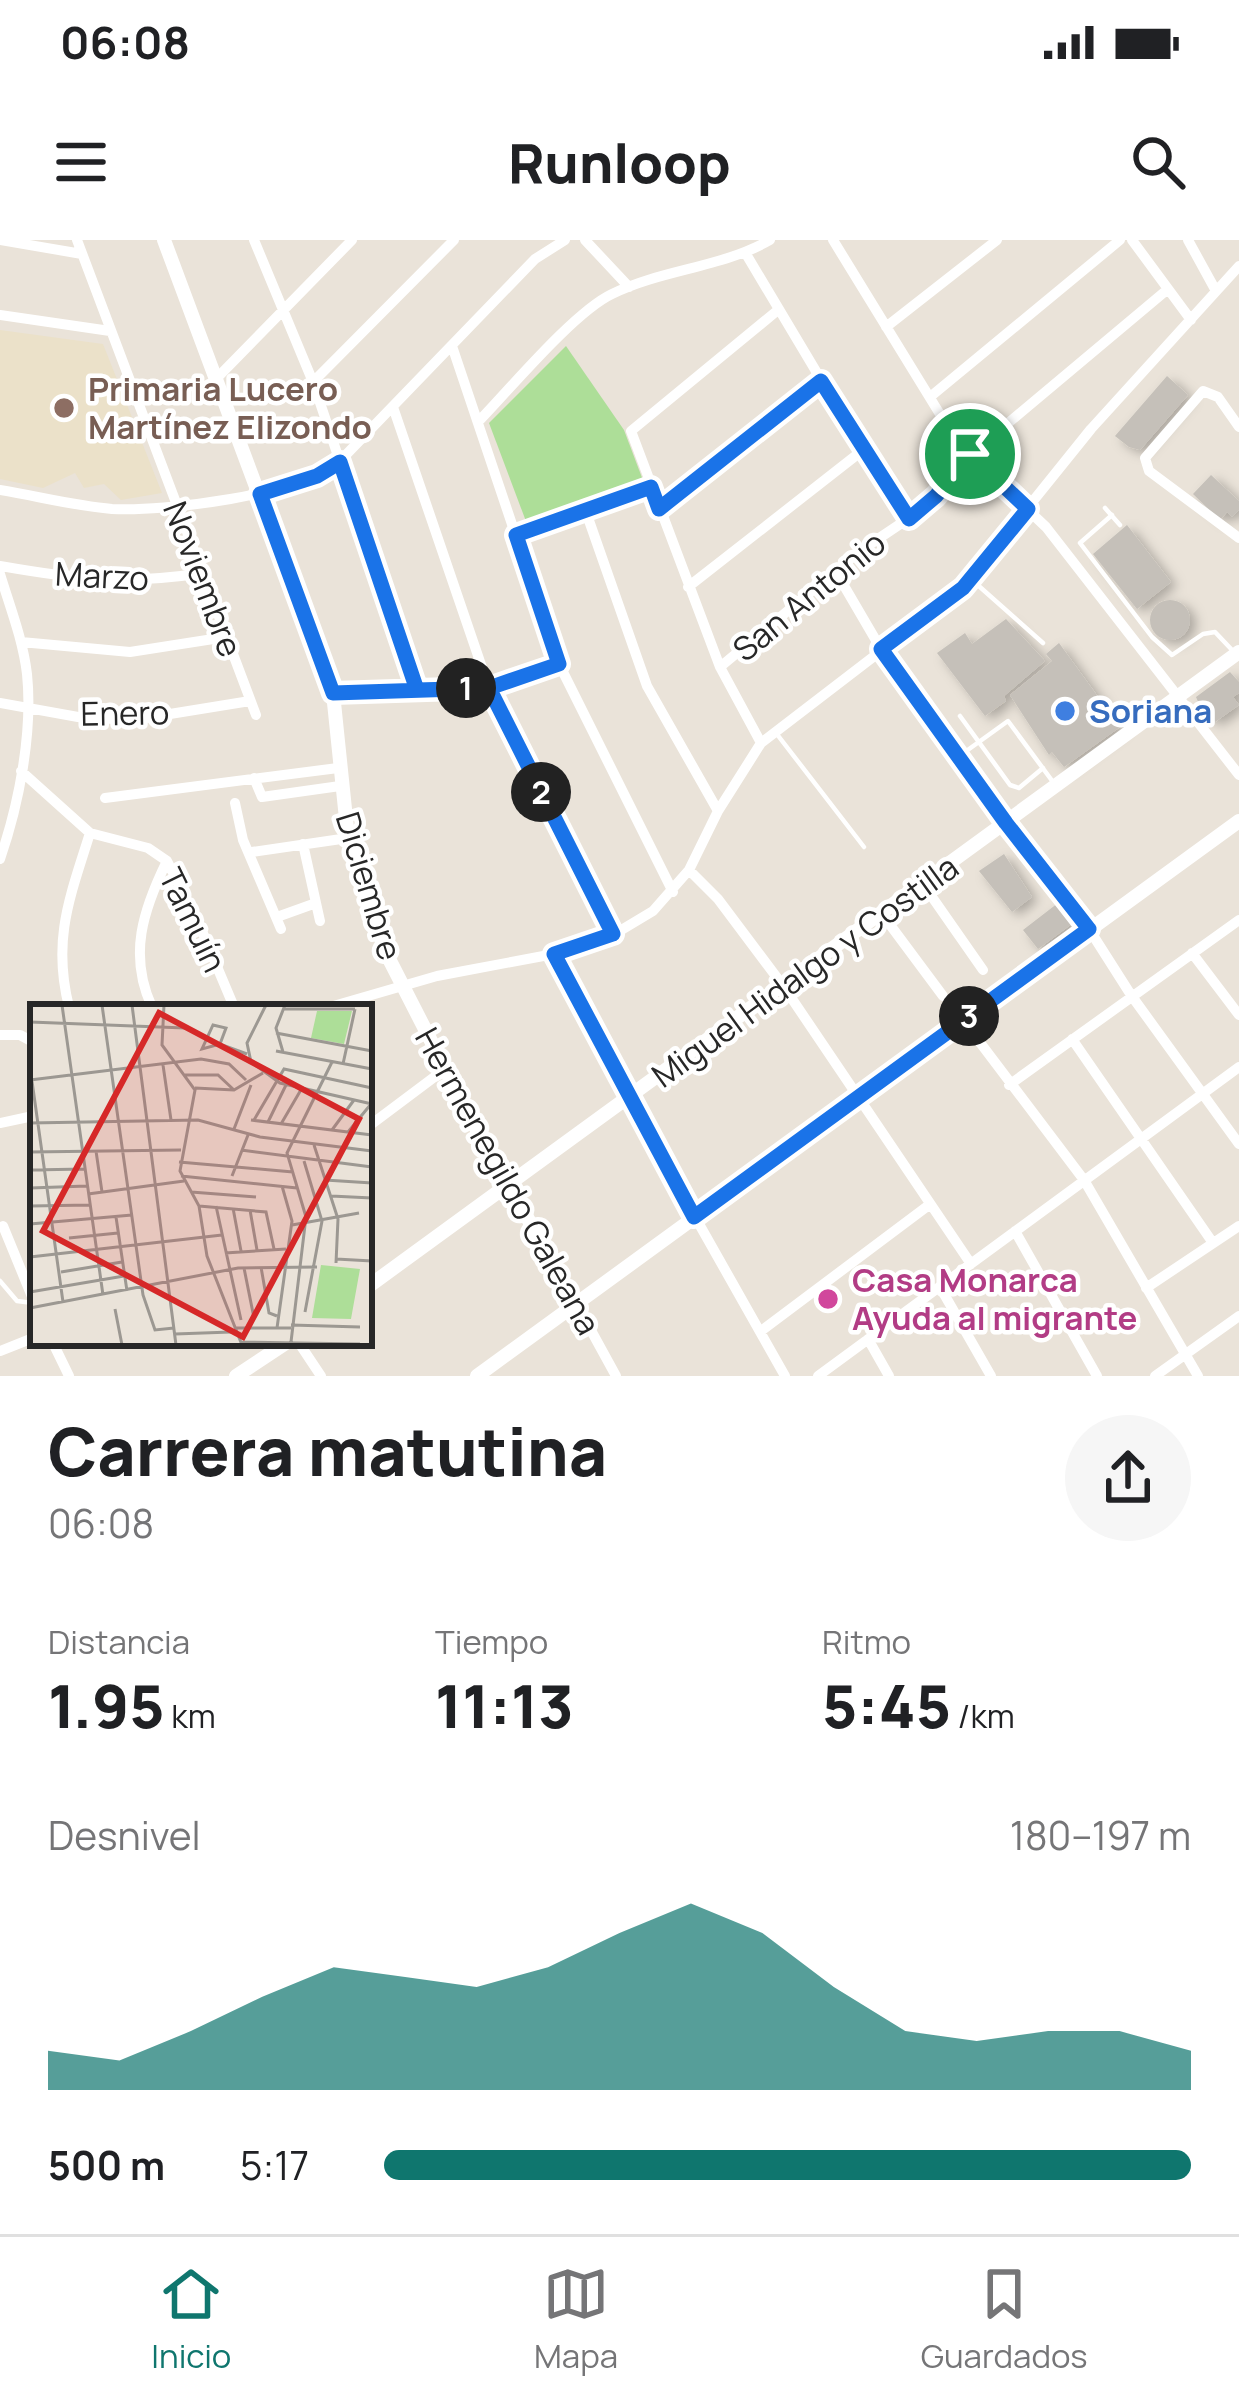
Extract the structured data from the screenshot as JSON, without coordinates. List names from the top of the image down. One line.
{"streets":{"main road":["Diciembre","Miguel Hidalgo y Costilla","Hermenegildo Galeana"],"street":["Marzo","Noviembre","San Antonio","Enero","Tamuín"]},"crossings":[["Marzo","Noviembre"],["Noviembre","Enero"],["Diciembre","Hermenegildo Galeana"],["Miguel Hidalgo y Costilla","Hermenegildo Galeana"]],"places":["Primaria Lucero Martínez Elizondo","Soriana","Casa Monarca Ayuda al migrante"],"page":{"status":"06:08","header":"Runloop","pins":["1","2","3"],"heading":["Carrera matutina","06:08"],"stats":[["Distancia","1.95 km"],["Tiempo","11:13"],["Ritmo","5:45 /km"]],"chart":["Desnivel","180–197 m"],"list":[{"name":"500 m","note":"5:17"}],"tabs":["Inicio","Mapa","Guardados"]}}
